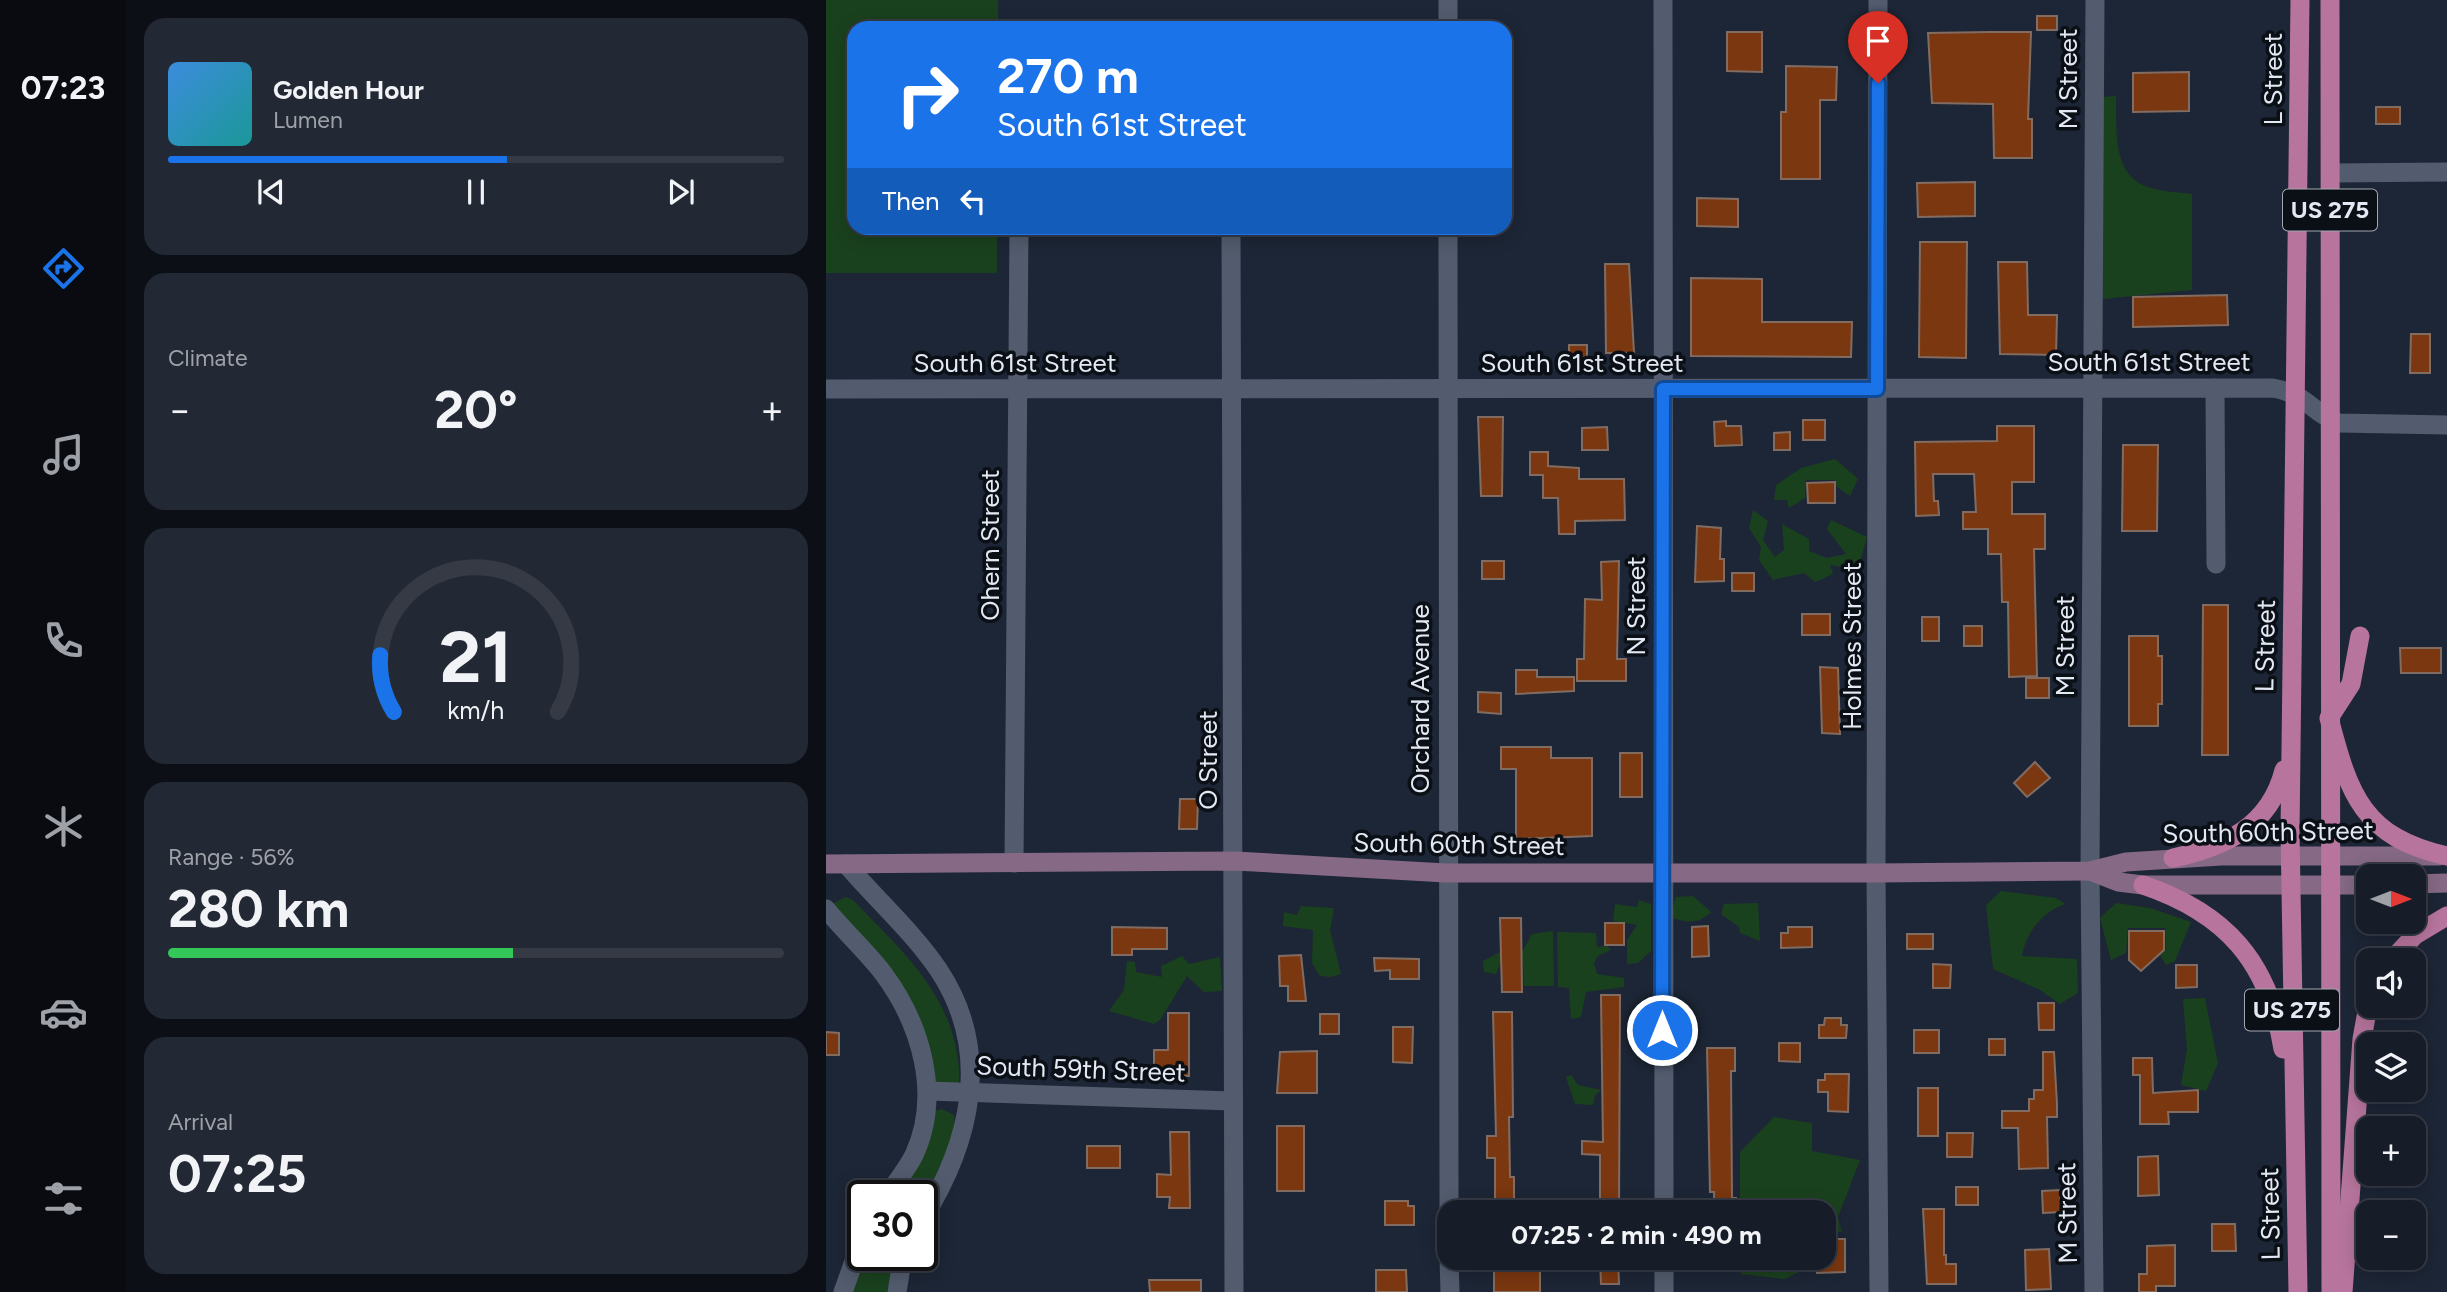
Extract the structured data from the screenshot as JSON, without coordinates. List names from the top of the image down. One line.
{"streets":{"main road":["L Street","US 275","South 60th Street"],"street":["M Street","South 61st Street","Ohern Street","N Street","Holmes Street","Orchard Avenue","O Street","South 59th Street"]},"crossings":[["M Street","South 61st Street"],["M Street","South 60th Street"],["L Street","South 61st Street"],["L Street","South 60th Street"],["US 275","South 61st Street"],["US 275","South 60th Street"],["South 61st Street","Ohern Street"],["South 61st Street","N Street"],["South 61st Street","Holmes Street"],["South 61st Street","Orchard Avenue"],["South 61st Street","O Street"],["Ohern Street","South 60th Street"],["N Street","South 60th Street"],["Holmes Street","South 60th Street"],["Orchard Avenue","South 60th Street"],["O Street","South 60th Street"],["O Street","South 59th Street"]],"north":"right","page":{"tabs":"07:23","turn":["270 m","South 61st Street"],"song":["Golden Hour","Lumen"],"then":"Then","tile":["Climate",["Range · 56%","280 km"],["Arrival","07:25"]],"heat":["−","20°","+"],"map_buttons":["+","−"],"limit":"30","trip":"07:25 · 2 min · 490 m","gauge":["21","km/h"]}}
